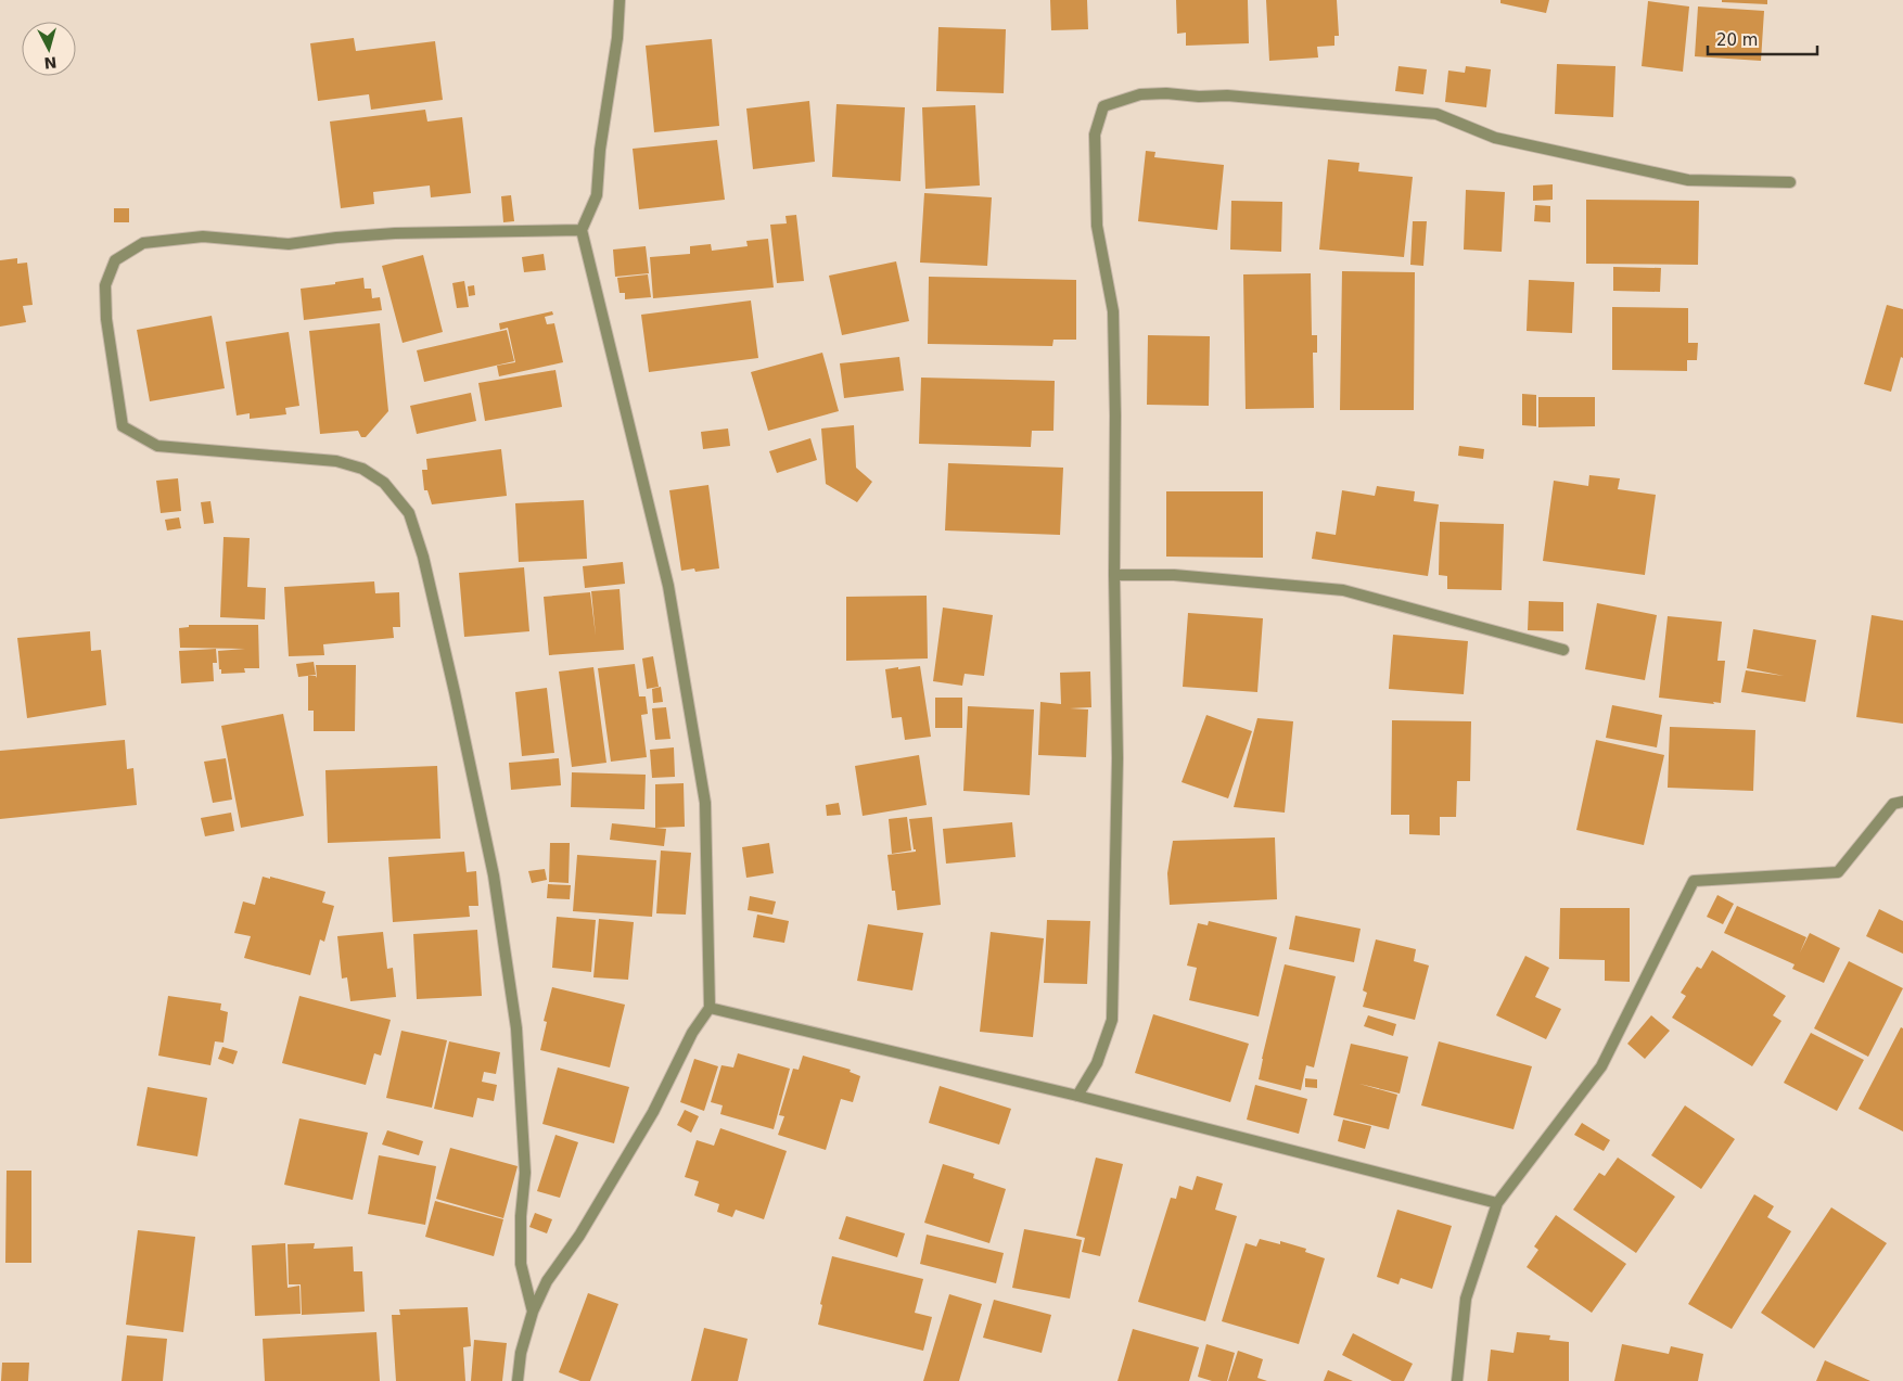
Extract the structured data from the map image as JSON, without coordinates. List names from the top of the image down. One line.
{"scale_bar":"20 m","north":"bottom"}
